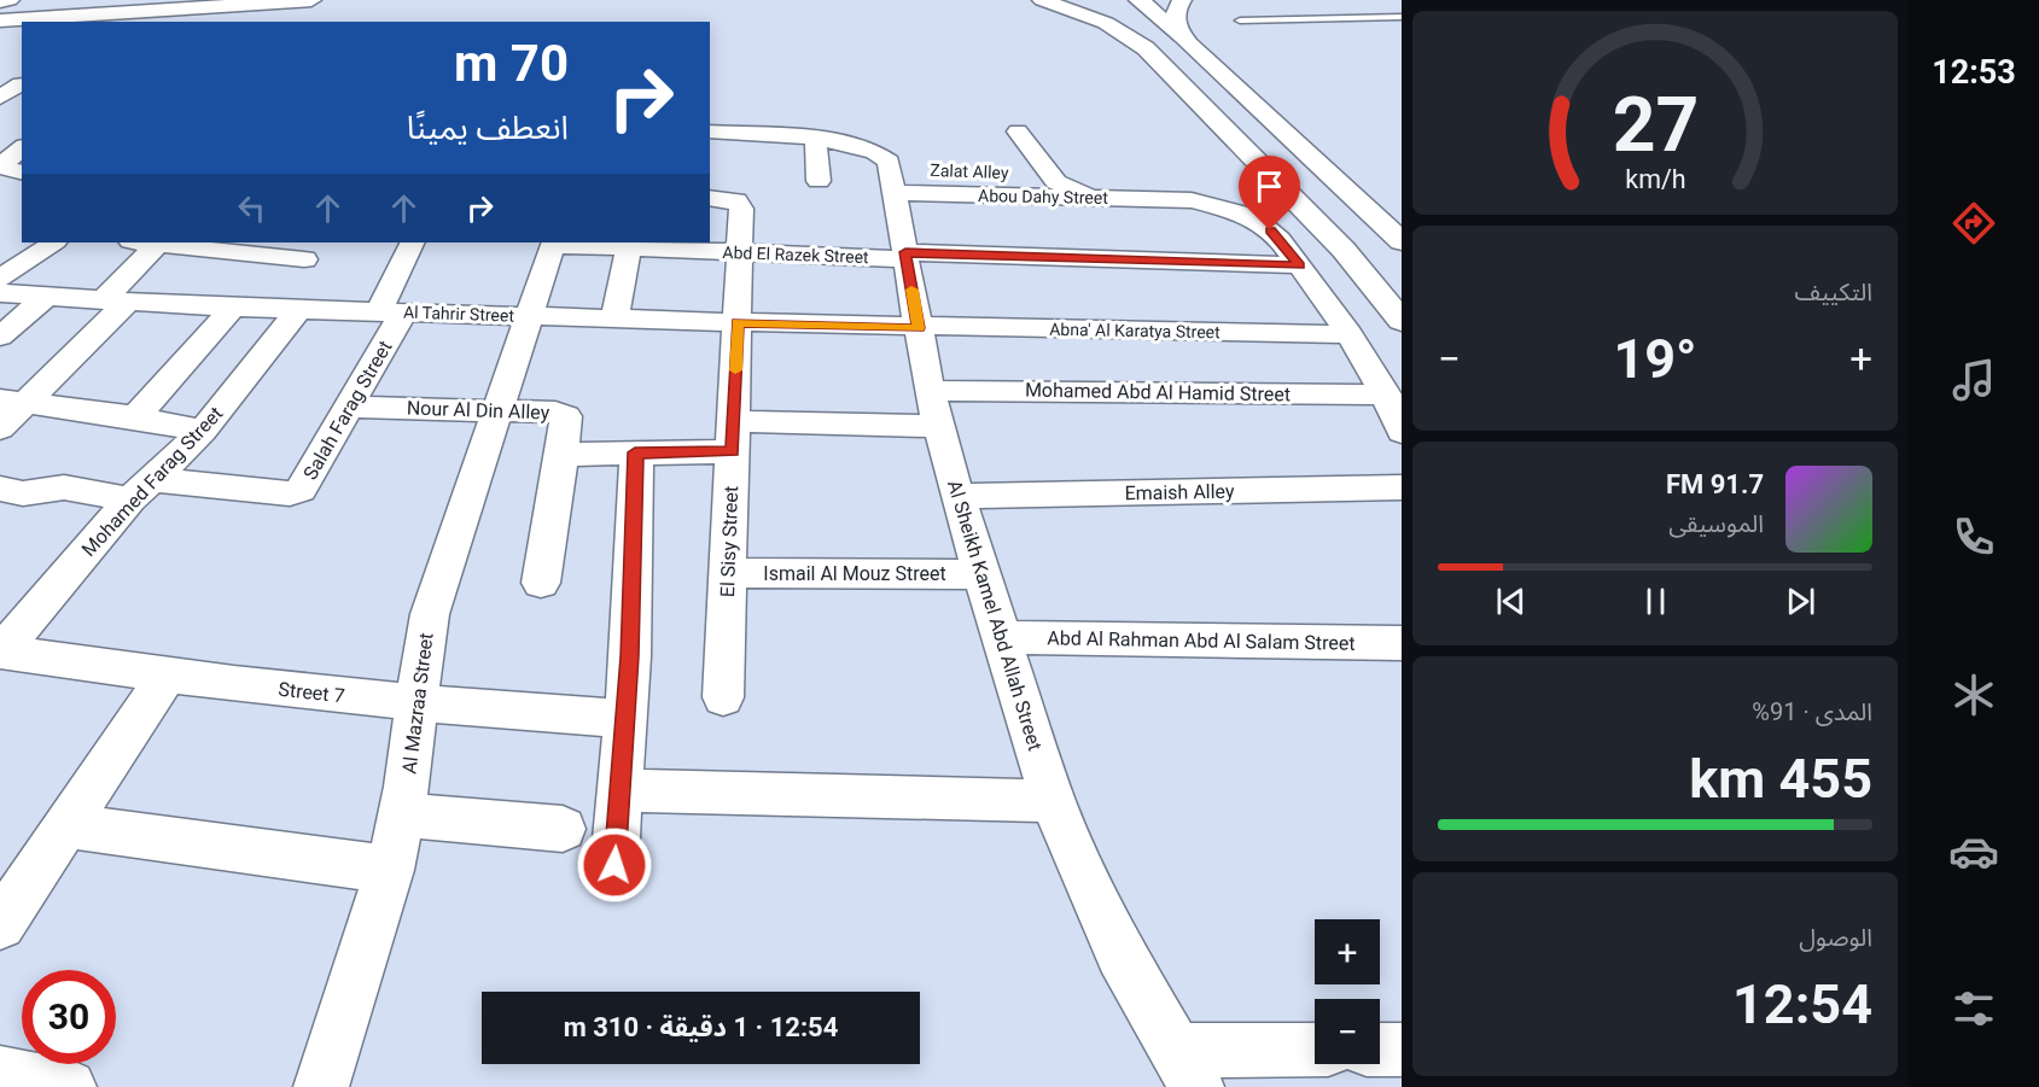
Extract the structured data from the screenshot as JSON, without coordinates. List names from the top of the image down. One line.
{"streets":{"street":["Zalat Alley","Abou Dahy Street","Abd El Razek Street","Al Tahrir Street","Abna' Al Karatya Street","Mohamed Abd Al Hamid Street","Salah Farag Street","Nour Al Din Alley","Mohamed Farag Street","Emaish Alley","El Sisy Street","Ismail Al Mouz Street","Al Sheikh Kamel Abd Allah Street","Abd Al Rahman Abd Al Salam Street","Street 7","Al Mazraa Street"]},"crossings":[["Abou Dahy Street","Abd El Razek Street"],["Abou Dahy Street","Abna' Al Karatya Street"],["Abou Dahy Street","Mohamed Abd Al Hamid Street"],["Abou Dahy Street","Al Sheikh Kamel Abd Allah Street"],["Abd El Razek Street","El Sisy Street"],["Abd El Razek Street","Al Sheikh Kamel Abd Allah Street"],["Abd El Razek Street","Al Mazraa Street"],["Al Tahrir Street","Abna' Al Karatya Street"],["Al Tahrir Street","Salah Farag Street"],["Al Tahrir Street","Mohamed Farag Street"],["Al Tahrir Street","El Sisy Street"],["Al Tahrir Street","Al Sheikh Kamel Abd Allah Street"],["Al Tahrir Street","Al Mazraa Street"],["Abna' Al Karatya Street","Al Sheikh Kamel Abd Allah Street"],["Mohamed Abd Al Hamid Street","Nour Al Din Alley"],["Mohamed Abd Al Hamid Street","El Sisy Street"],["Mohamed Abd Al Hamid Street","Al Sheikh Kamel Abd Allah Street"],["Salah Farag Street","Nour Al Din Alley"],["Salah Farag Street","Mohamed Farag Street"],["Nour Al Din Alley","Al Mazraa Street"],["Mohamed Farag Street","Street 7"],["Emaish Alley","Al Sheikh Kamel Abd Allah Street"],["El Sisy Street","Ismail Al Mouz Street"],["Ismail Al Mouz Street","Al Sheikh Kamel Abd Allah Street"],["Al Sheikh Kamel Abd Allah Street","Abd Al Rahman Abd Al Salam Street"],["Street 7","Al Mazraa Street"]],"page":{"tabs":"12:53","turn":["70 m","انعطف يمينًا"],"tile":["التكييف",["المدى · 91%","455 km"],["الوصول","12:54"]],"heat":["−","19°","+"],"song":["91.7 FM","الموسيقى"],"map_buttons":["+","−"],"limit":"30","trip":"12:54 · 1 دقيقة · 310 m","gauge":["27","km/h"]}}
